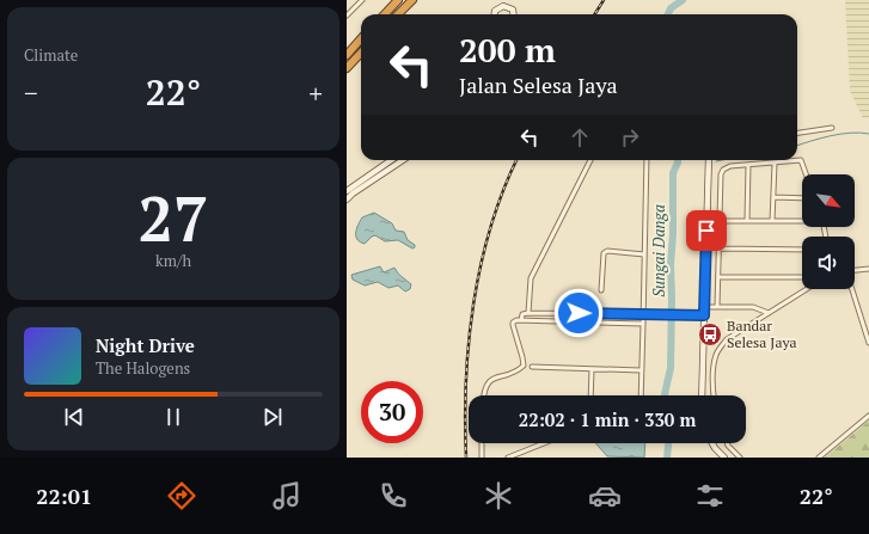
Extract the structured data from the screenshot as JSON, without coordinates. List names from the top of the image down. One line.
{"water":["Sungai Danga"],"places":{"bus stop":["Bandar Selesa Jaya"]},"north":"bottom right","page":{"tile":["Climate",["27","km/h"]],"turn":["200 m","Jalan Selesa Jaya"],"heat":["−","22°","+"],"song":["Night Drive","The Halogens"],"limit":"30","trip":"22:02 · 1 min · 330 m","tabs":["22:01","22°"]}}
